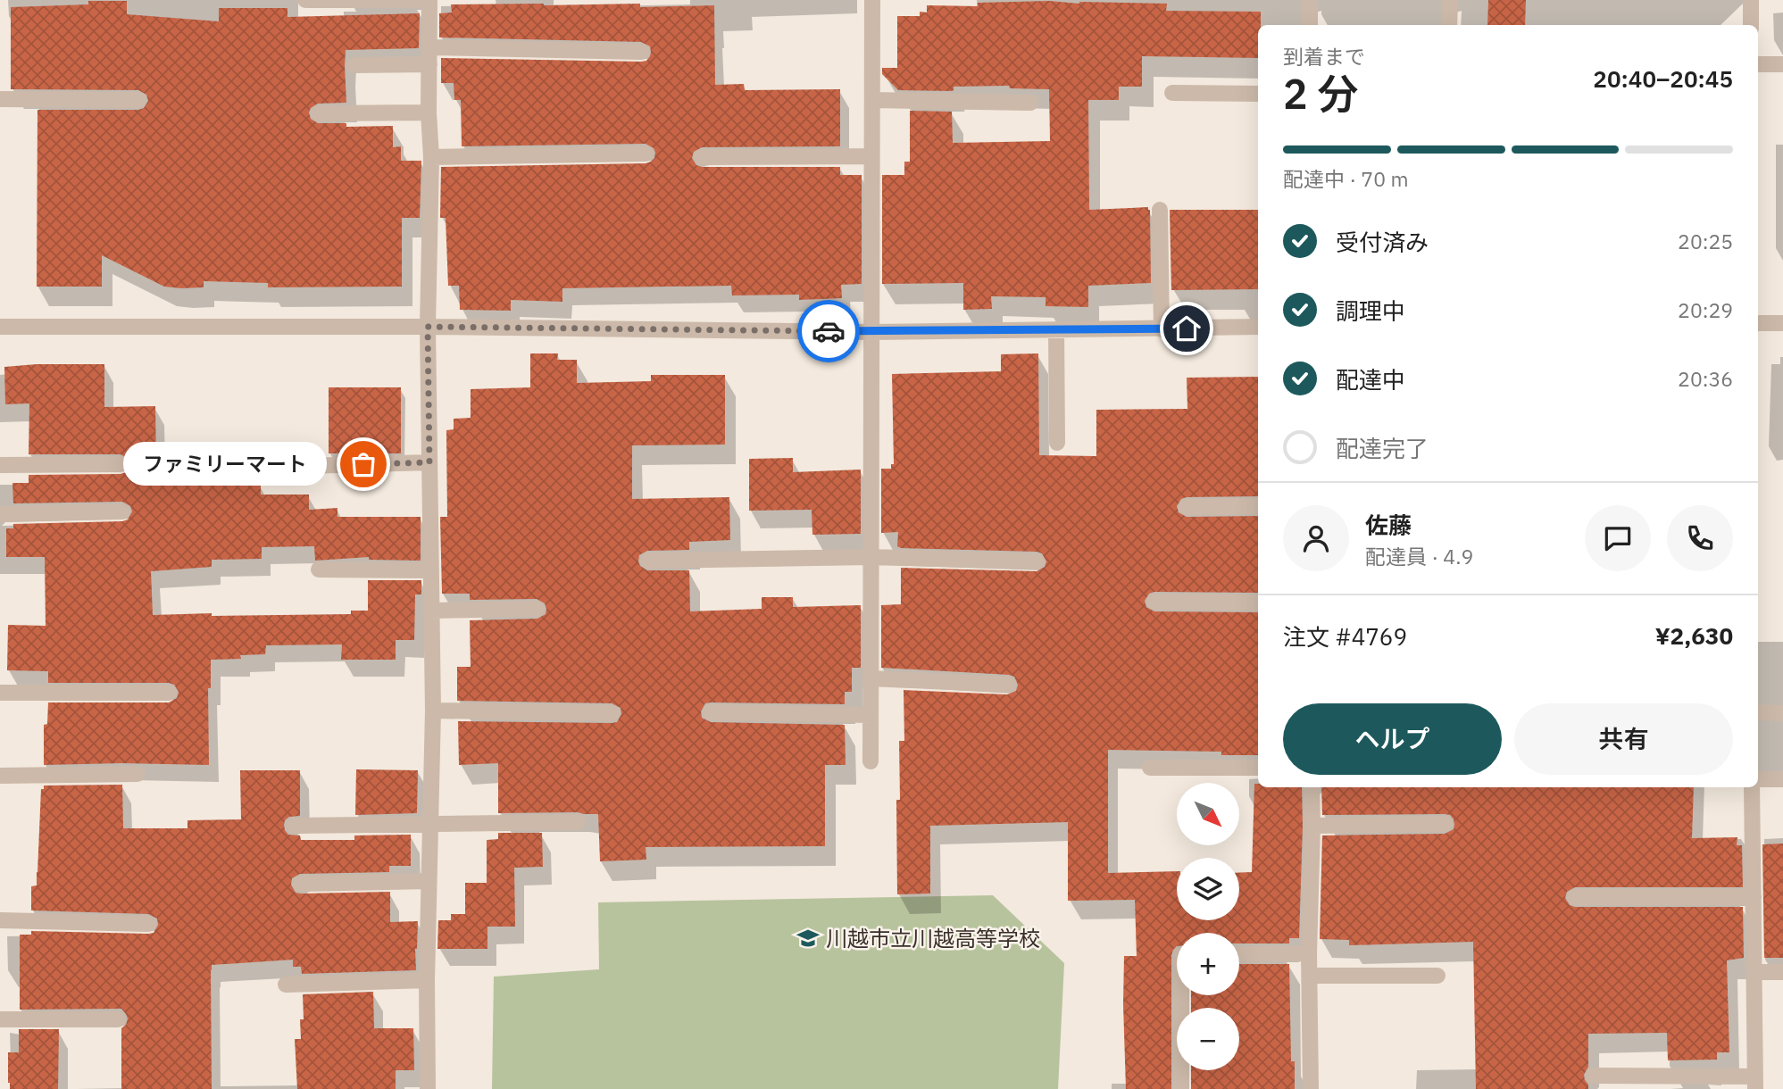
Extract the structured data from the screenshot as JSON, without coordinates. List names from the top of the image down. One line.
{"places":{"other":["ファミリーマート"],"school or university":["川越市立川越高等学校"]},"north":"bottom right","page":{"heading":["2 分","到着まで","20:40–20:45"],"panel":["佐藤","配達員 · 4.9","注文 #4769","¥2,630"],"bar":"配達中 · 70 m","list":[["受付済み","20:25"],["調理中","20:29"],["配達中","20:36"],"配達完了"],"bubble":"ファミリーマート","buttons":["ヘルプ","共有"],"map_buttons":["+","−"]}}
